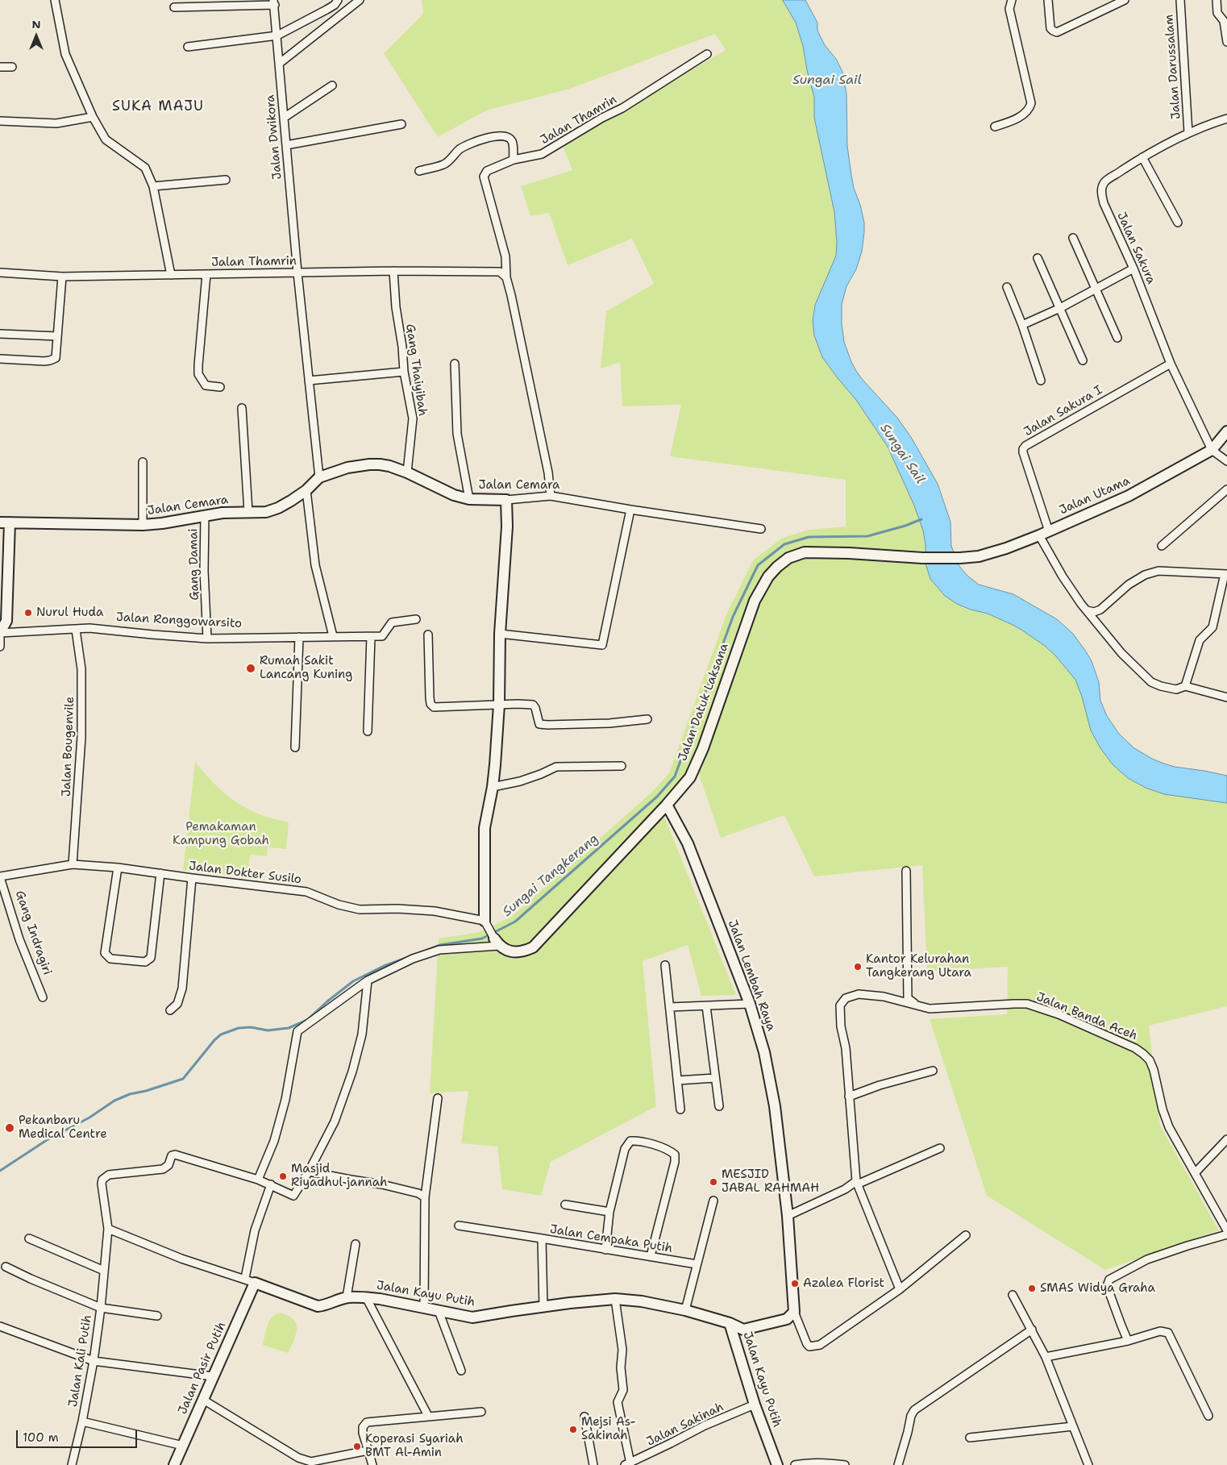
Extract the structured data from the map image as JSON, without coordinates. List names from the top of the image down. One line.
{"streets":{"street":["Jalan Darussalam","Jalan Thamrin","Jalan Dwikora","Jalan Sakura","Gang Thaiyibah","Jalan Sakura I","Jalan Cemara","Jalan Utama","Gang Damai","Jalan Ronggowarsito","Jalan Datuk Laksana","Jalan Bougenvile","Jalan Dokter Susilo","Gang Indragiri","Jalan Lembah Raya","Jalan Banda Aceh","Jalan Cempaka Putih","Jalan Kayu Putih","Jalan Kali Putih","Jalan Pasir Putih","Jalan Sakinah"]},"crossings":[["Jalan Darussalam","Jalan Sakura"],["Jalan Thamrin","Jalan Dwikora"],["Jalan Thamrin","Gang Thaiyibah"],["Jalan Thamrin","Jalan Cemara"],["Jalan Sakura","Jalan Sakura I"],["Jalan Sakura","Jalan Utama"],["Gang Thaiyibah","Jalan Cemara"],["Jalan Sakura I","Jalan Utama"],["Jalan Cemara","Gang Damai"],["Jalan Utama","Jalan Datuk Laksana"],["Gang Damai","Jalan Ronggowarsito"],["Jalan Ronggowarsito","Jalan Bougenvile"],["Jalan Datuk Laksana","Jalan Lembah Raya"],["Jalan Bougenvile","Jalan Dokter Susilo"],["Jalan Dokter Susilo","Gang Indragiri"],["Jalan Cempaka Putih","Jalan Kayu Putih"],["Jalan Kayu Putih","Jalan Pasir Putih"],["Jalan Kayu Putih","Jalan Sakinah"]],"districts":["SUKA MAJU"],"water":["Sungai Sail","Sungai Tangkerang"],"parks":["Pemakaman Kampung Gobah"],"places":["Nurul Huda","Rumah Sakit Lancang Kuning","Kantor Kelurahan Tangkerang Utara","Pekanbaru Medical Centre","Masjid Riyadhul jannah","MESJID JABAL RAHMAH","Azalea Florist","SMAS Widya Graha","Mejsi As- Sakinah","Koperasi Syariah BMT Al-Amin"],"scale_bar":"100 m","north":"top"}
